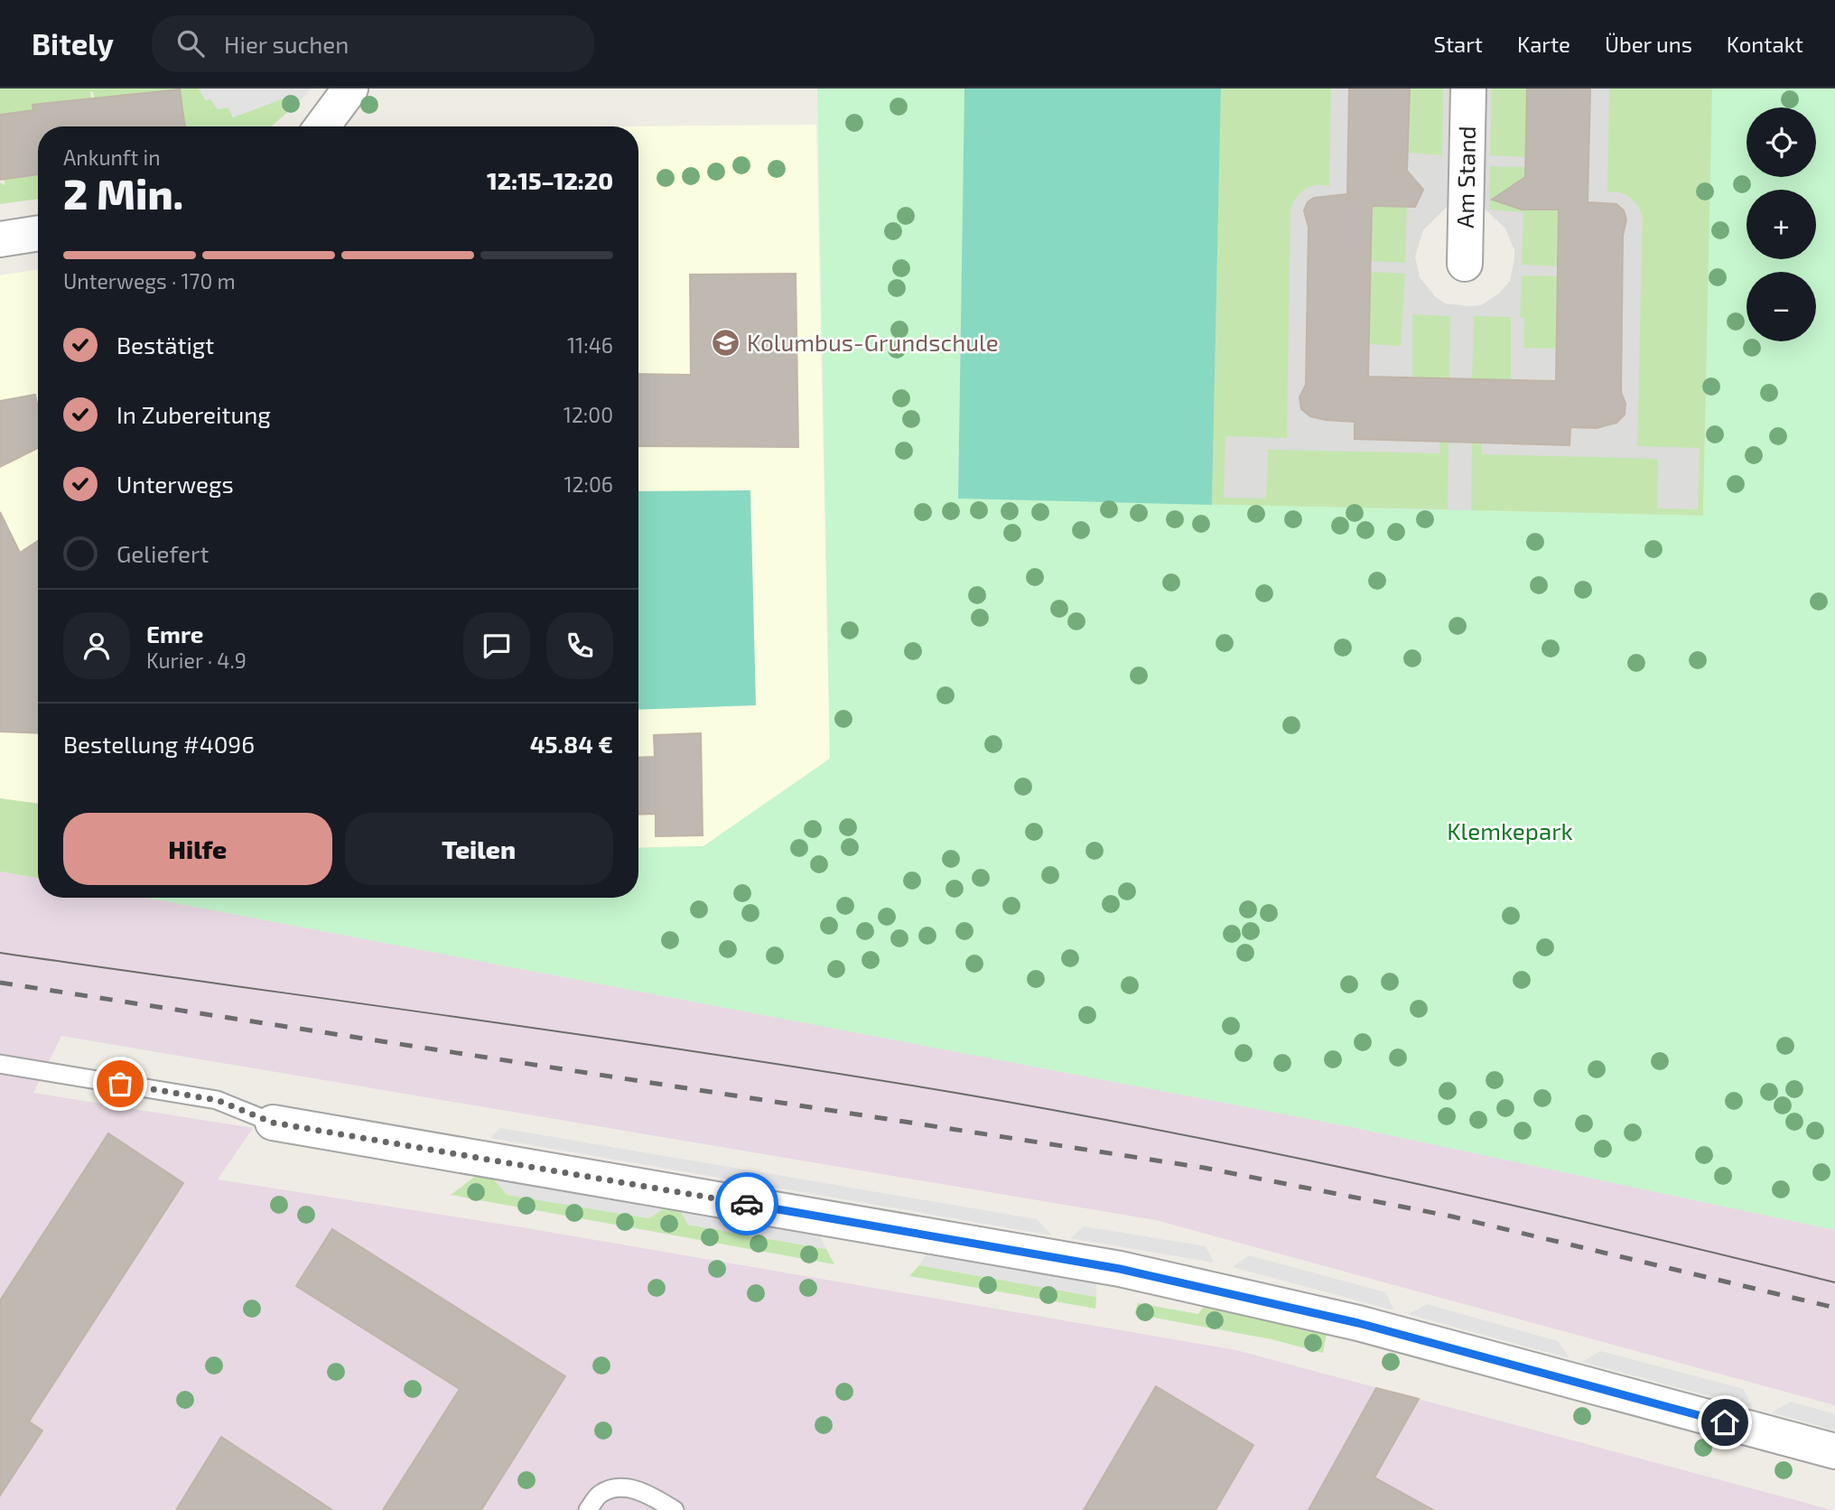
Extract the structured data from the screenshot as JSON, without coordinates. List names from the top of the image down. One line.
{"streets":{"street":["Am Stand"]},"parks":["Klemkepark"],"places":{"school or university":["Kolumbus-Grundschule"]},"page":{"header":"Bitely","search":"Hier suchen","nav":["Start","Karte","Über uns","Kontakt"],"map_buttons":["+","−"],"heading":["2 Min.","Ankunft in","12:15–12:20"],"panel":["Emre","Kurier · 4.9","Bestellung #4096","45.84 €"],"bar":"Unterwegs · 170 m","list":[["Bestätigt","11:46"],["In Zubereitung","12:00"],["Unterwegs","12:06"],"Geliefert"],"buttons":["Hilfe","Teilen"]}}
